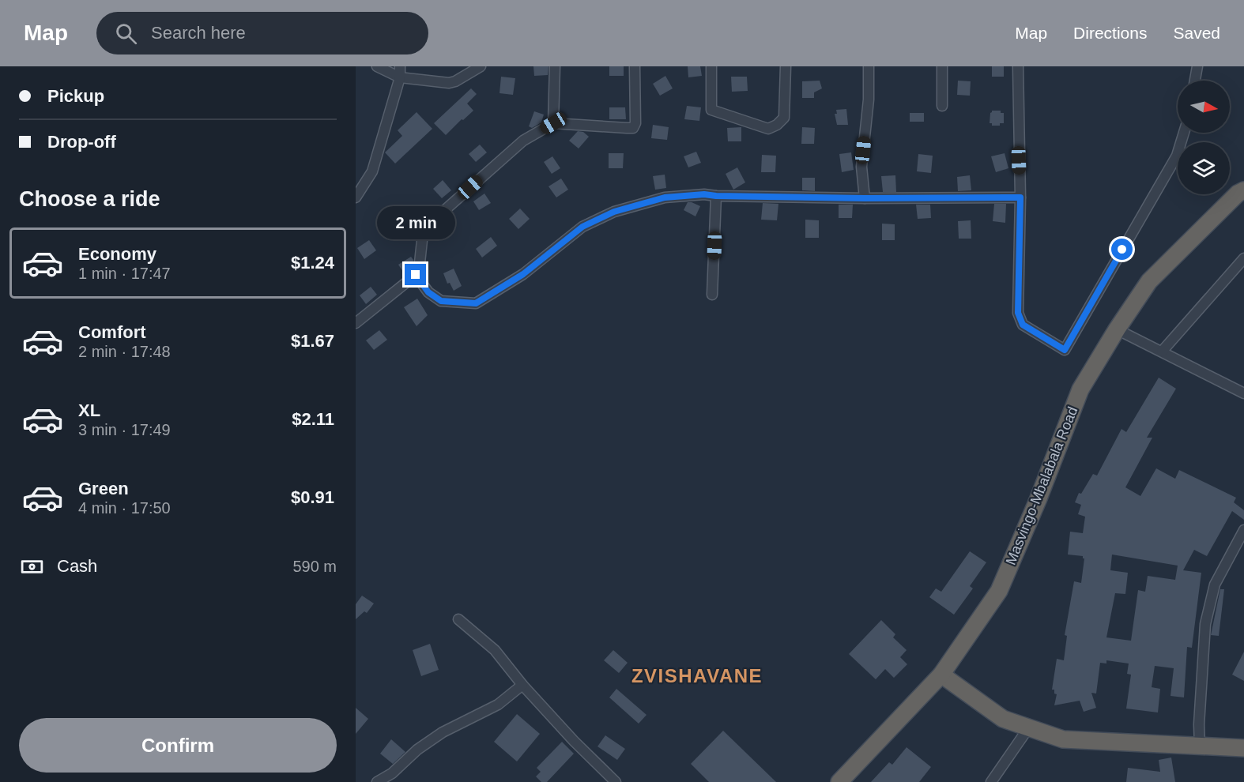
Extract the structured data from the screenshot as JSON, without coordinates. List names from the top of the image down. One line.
{"streets":{"highway":["Masvingo-Mbalabala Road"]},"districts":["ZVISHAVANE"],"north":"right","page":{"header":"Map","search":"Search here","nav":["Map","Directions","Saved"],"banner":["Pickup","Drop-off"],"heading":"Choose a ride","bubble":"2 min","list":[{"name":"Economy","note":"1 min · 17:47","value":"$1.24"},{"name":"Comfort","note":"2 min · 17:48","value":"$1.67"},{"name":"XL","note":"3 min · 17:49","value":"$2.11"},{"name":"Green","note":"4 min · 17:50","value":"$0.91"}],"pay":["Cash","590 m"],"buttons":"Confirm"}}
